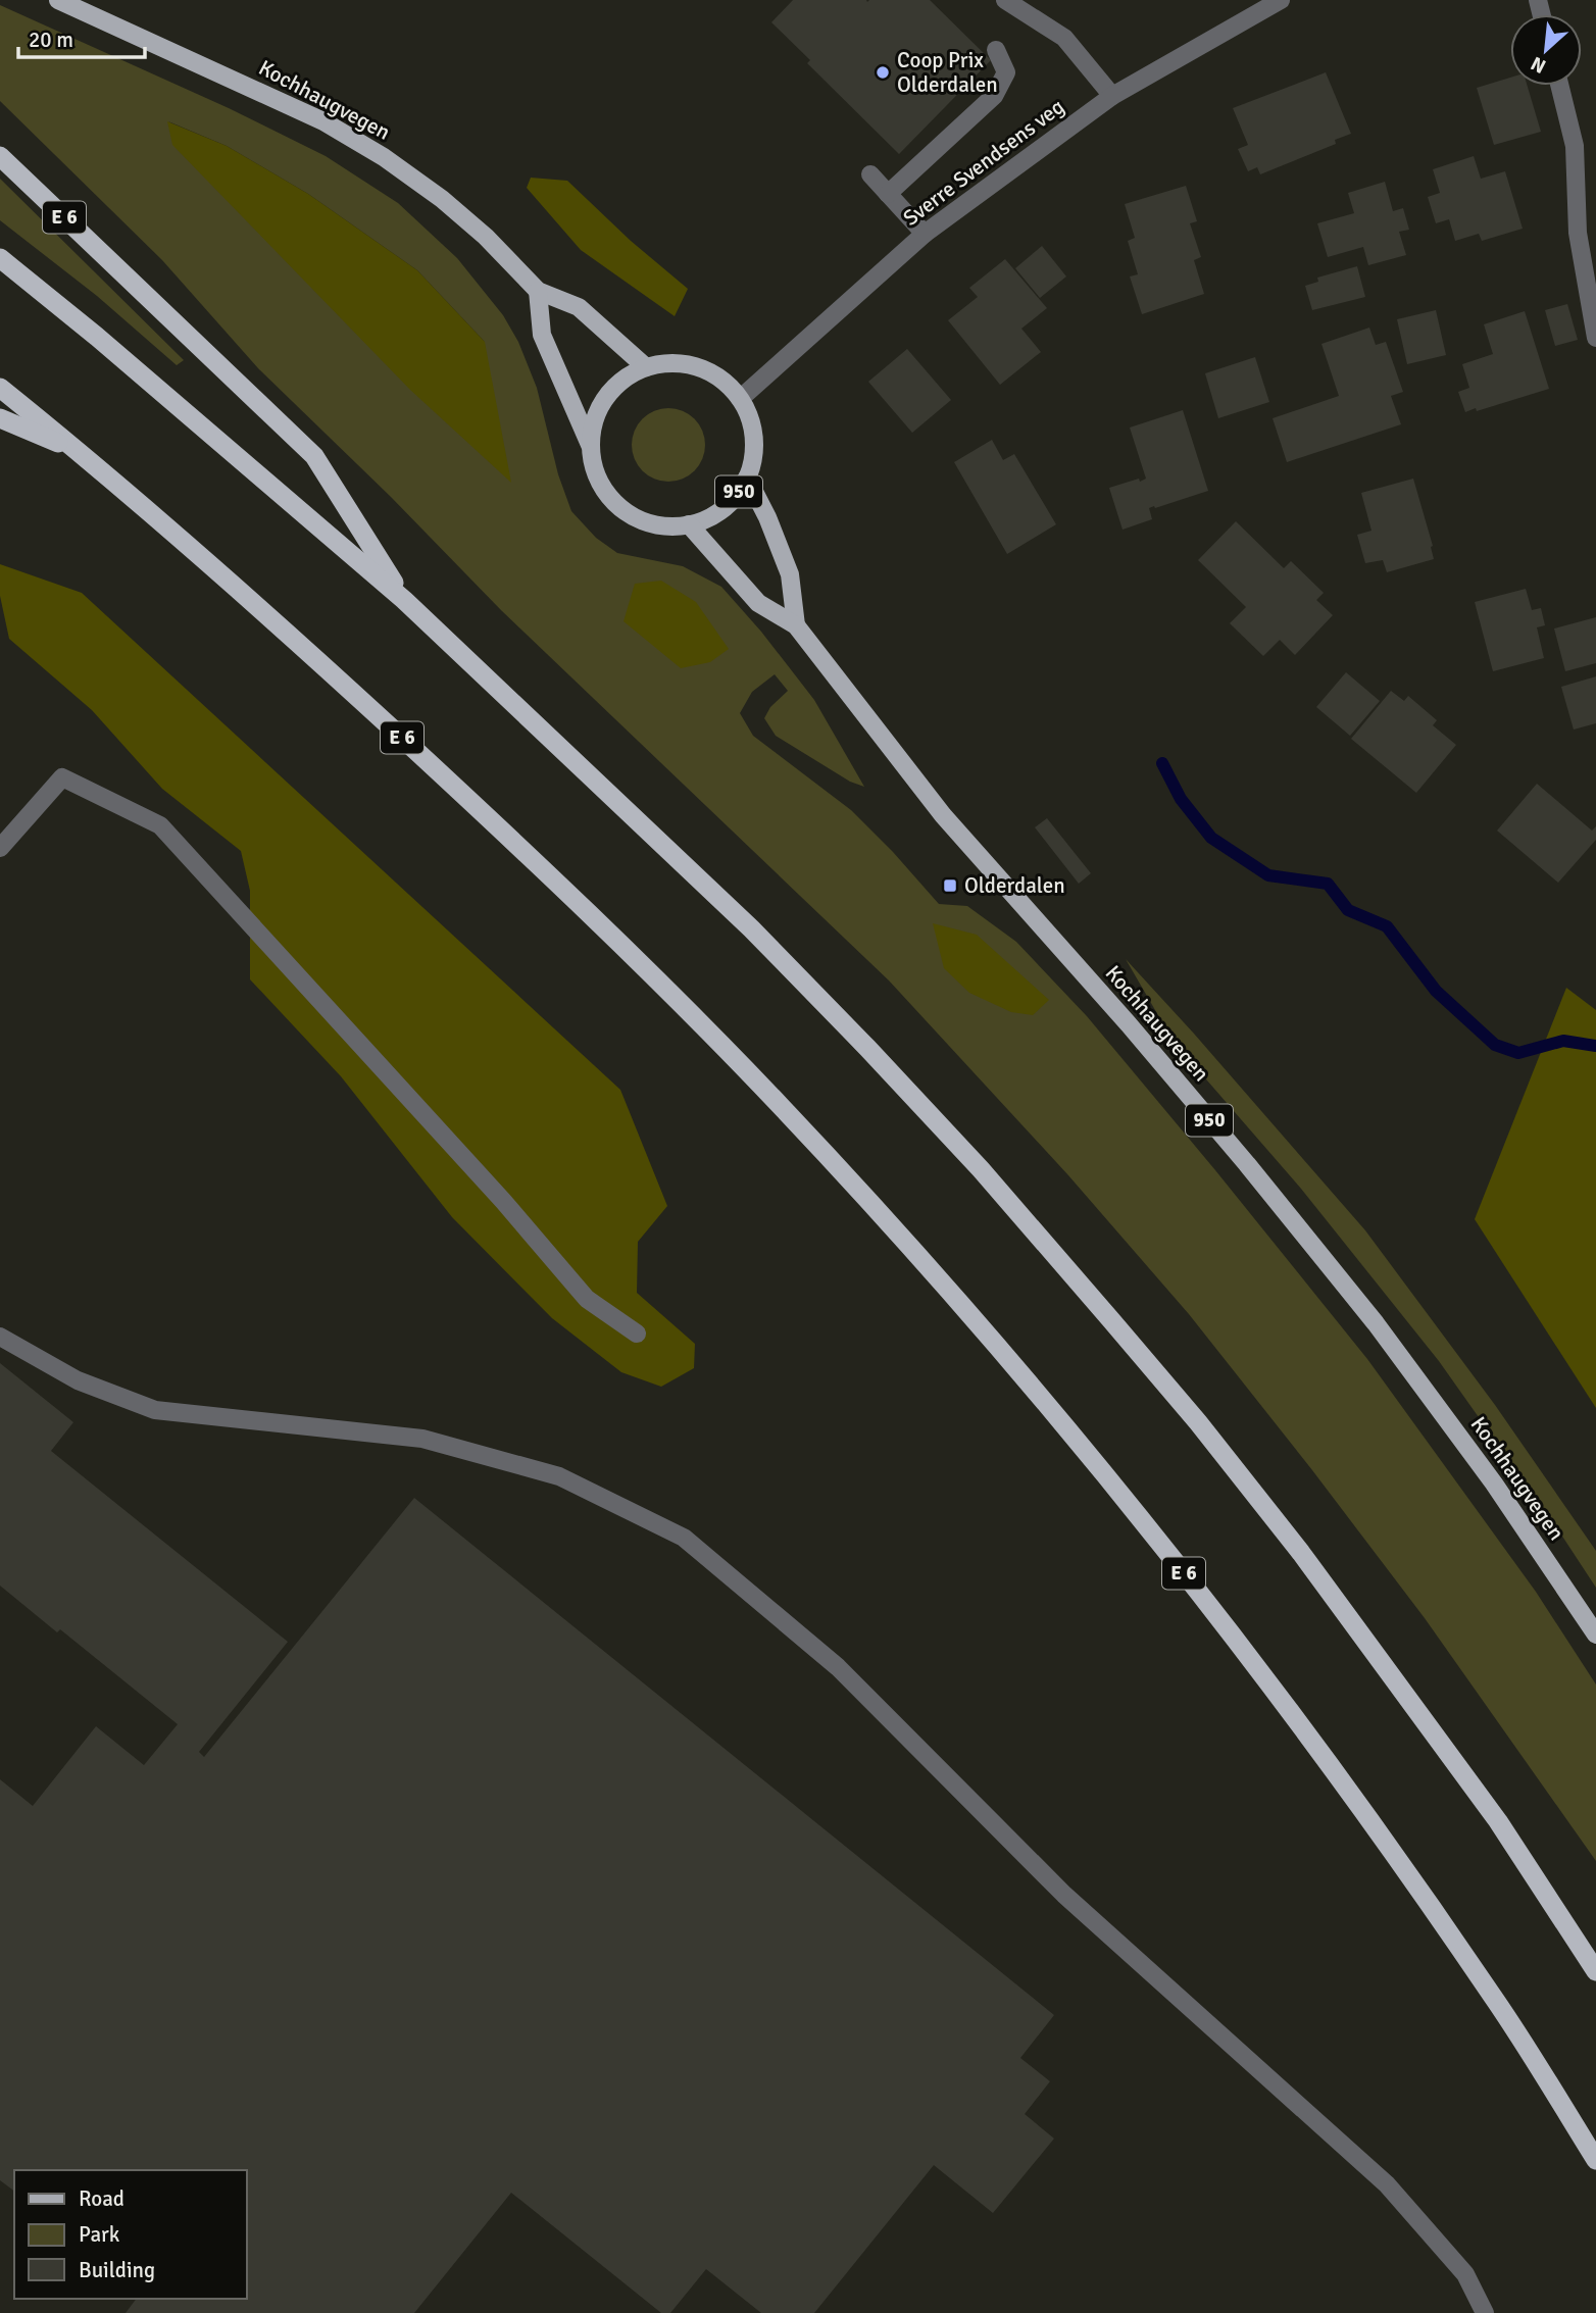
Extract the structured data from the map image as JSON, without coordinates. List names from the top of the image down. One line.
{"streets":{"highway":["E 6"],"main road":["Kochhaugvegen","950"],"street":["Sverre Svendsens veg"]},"crossings":[["Kochhaugvegen","Sverre Svendsens veg"],["Kochhaugvegen","950"],["Sverre Svendsens veg","950"]],"places":{"other":["Coop Prix Olderdalen"],"transit":["Olderdalen"]},"legend":["Road","Park","Building"],"scale_bar":"20 m","north":"bottom left"}
